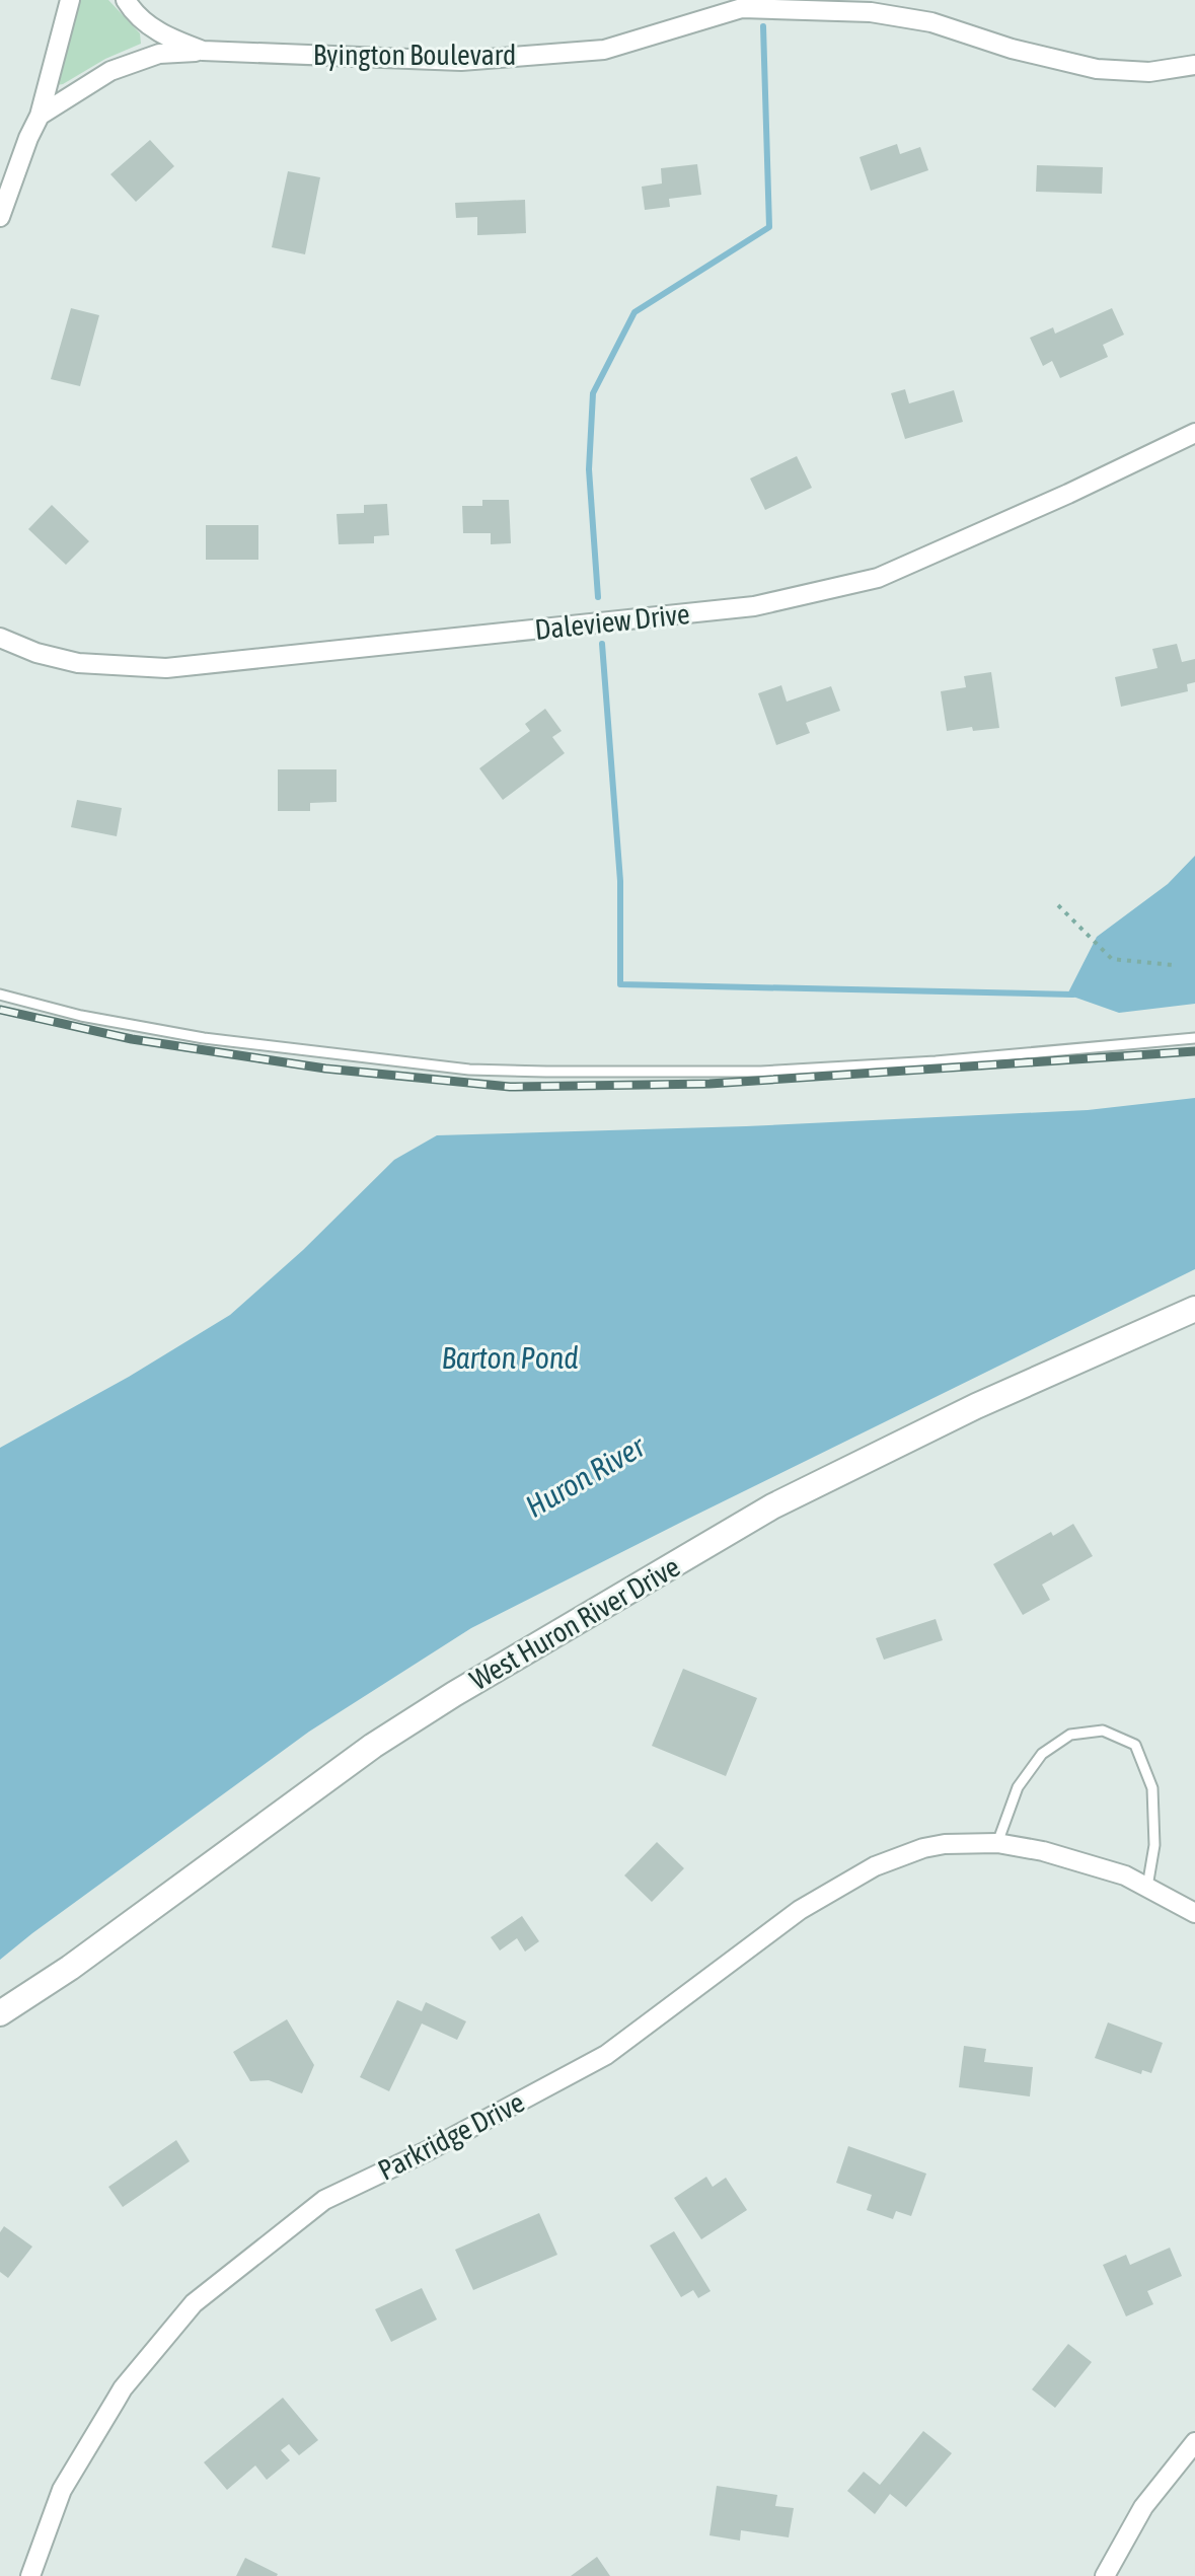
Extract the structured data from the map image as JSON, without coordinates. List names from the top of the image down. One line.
{"streets":{"street":["Byington Boulevard","Daleview Drive","West Huron River Drive","Parkridge Drive"]},"water":["Barton Pond","Huron River"]}
